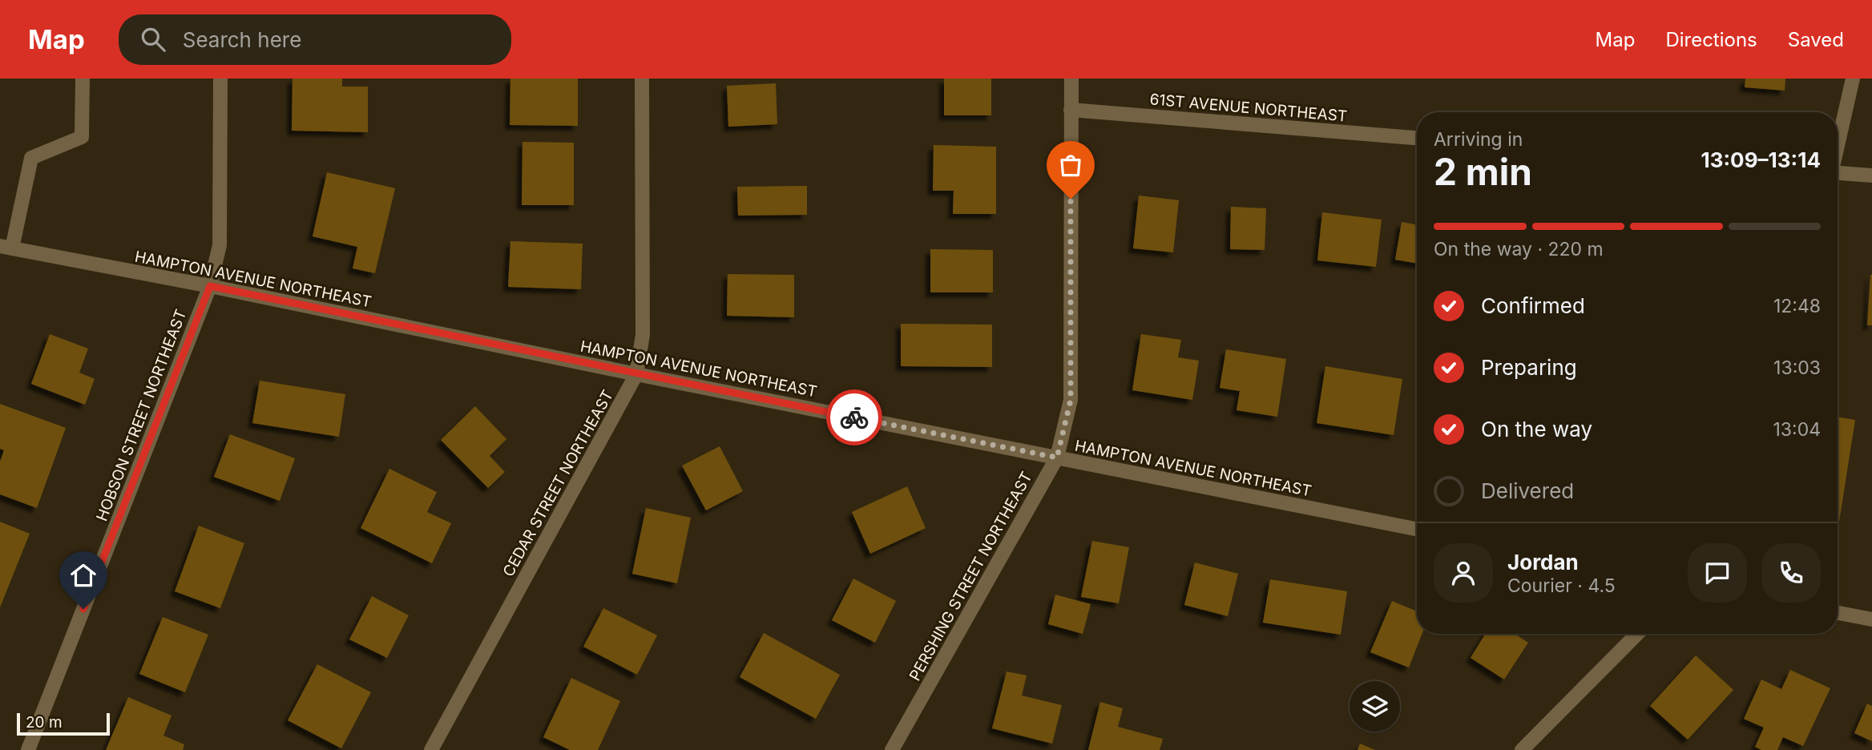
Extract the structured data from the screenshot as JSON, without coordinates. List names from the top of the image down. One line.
{"streets":{"street":["61ST AVENUE NORTHEAST","HAMPTON AVENUE NORTHEAST","HOBSON STREET NORTHEAST","CEDAR STREET NORTHEAST","PERSHING STREET NORTHEAST"]},"crossings":[["61ST AVENUE NORTHEAST","PERSHING STREET NORTHEAST"],["HAMPTON AVENUE NORTHEAST","HOBSON STREET NORTHEAST"],["HAMPTON AVENUE NORTHEAST","CEDAR STREET NORTHEAST"],["HAMPTON AVENUE NORTHEAST","PERSHING STREET NORTHEAST"]],"scale_bar":"20 m","page":{"header":"Map","search":"Search here","nav":["Map","Directions","Saved"],"heading":["2 min","Arriving in","13:09–13:14"],"panel":["Jordan","Courier · 4.5"],"bar":"On the way · 220 m","list":[["Confirmed","12:48"],["Preparing","13:03"],["On the way","13:04"],"Delivered"],"scale":"20 m"}}
